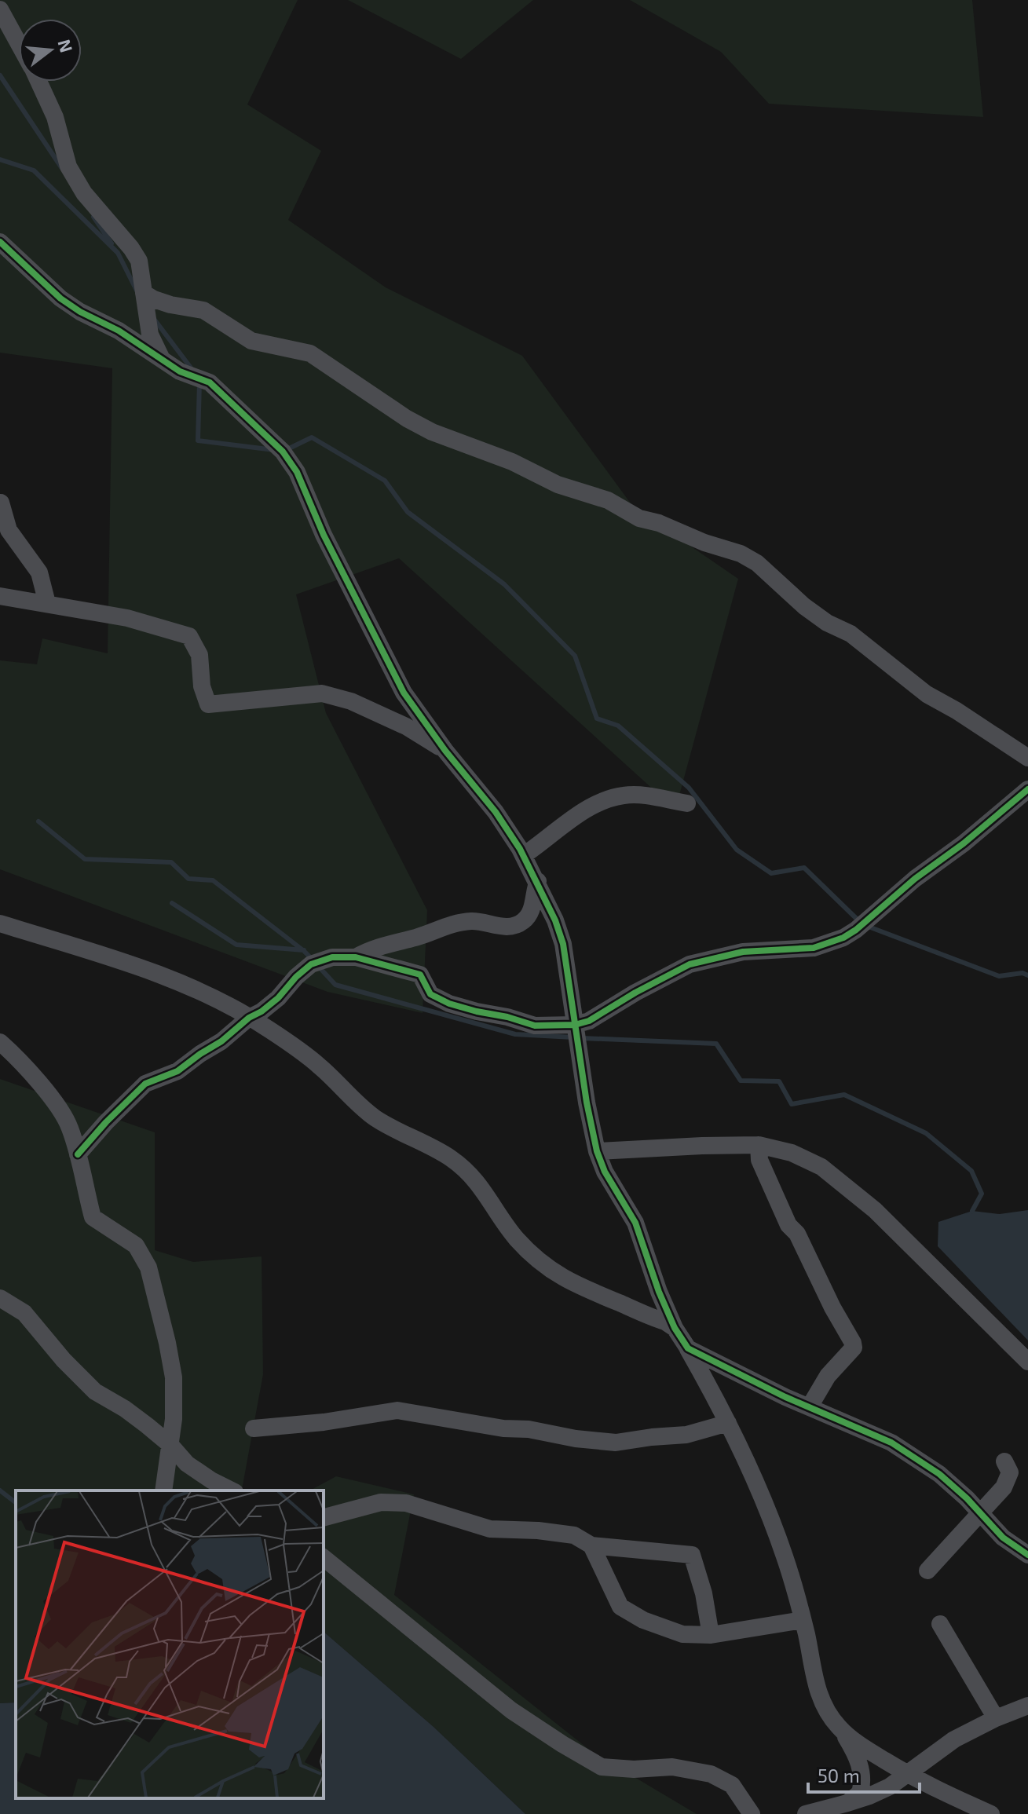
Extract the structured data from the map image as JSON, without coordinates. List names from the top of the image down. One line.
{"scale_bar":"50 m","north":"right"}
